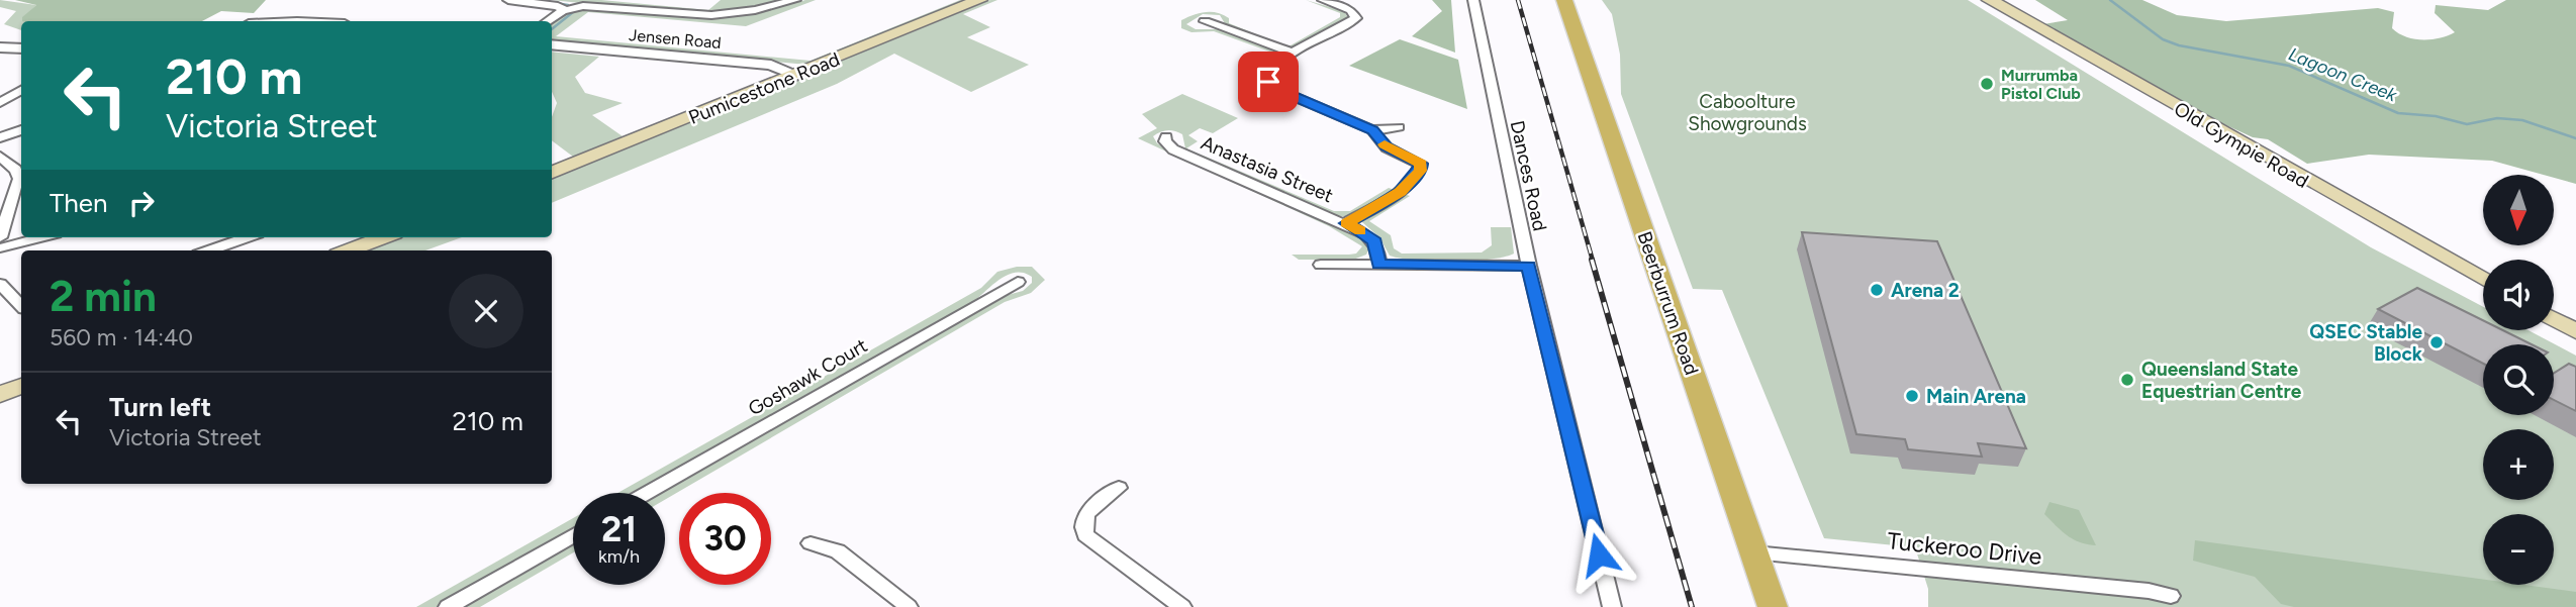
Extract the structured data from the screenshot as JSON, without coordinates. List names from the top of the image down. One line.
{"streets":{"main road":["Pumicestone Road","Old Gympie Road","Beerburrum Road"],"street":["Jensen Road","Anastasia Street","Dances Road","Goshawk Court","Tuckeroo Drive"]},"crossings":[["Jensen Road","Pumicestone Road"],["Beerburrum Road","Tuckeroo Drive"]],"water":["Lagoon Creek"],"parks":["Caboolture Showgrounds"],"places":["Murrumba Pistol Club","Arena 2","QSEC Stable Block","Queensland State Equestrian Centre","Main Arena"],"north":"bottom","page":{"turn":["210 m","Victoria Street"],"then":"Then","map_buttons":["+","−"],"heading":["2 min","560 m · 14:40"],"list":[{"name":"Turn left","note":"Victoria Street","value":"210 m"}],"speed":"21 km/h","limit":"30"}}
